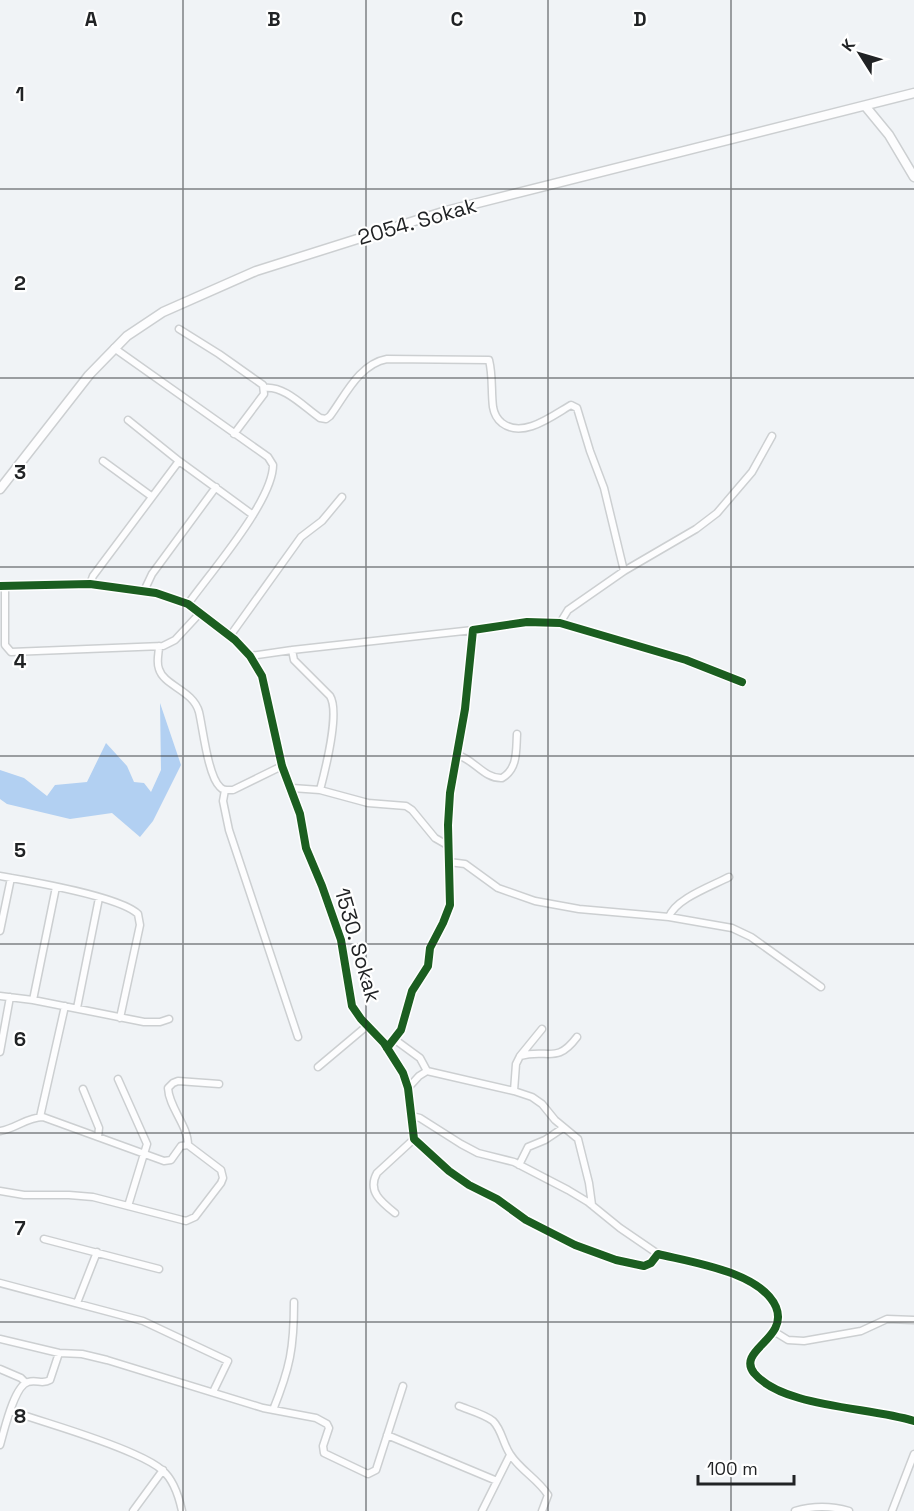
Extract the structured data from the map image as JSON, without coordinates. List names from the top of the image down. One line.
{"streets":{"main road":["2054. Sokak"],"street":["1530. Sokak"]},"scale_bar":"100 m","north":"top left","grid":{"columns":["A","B","C","D"],"rows":["1","2","3","4","5","6","7","8"]}}
